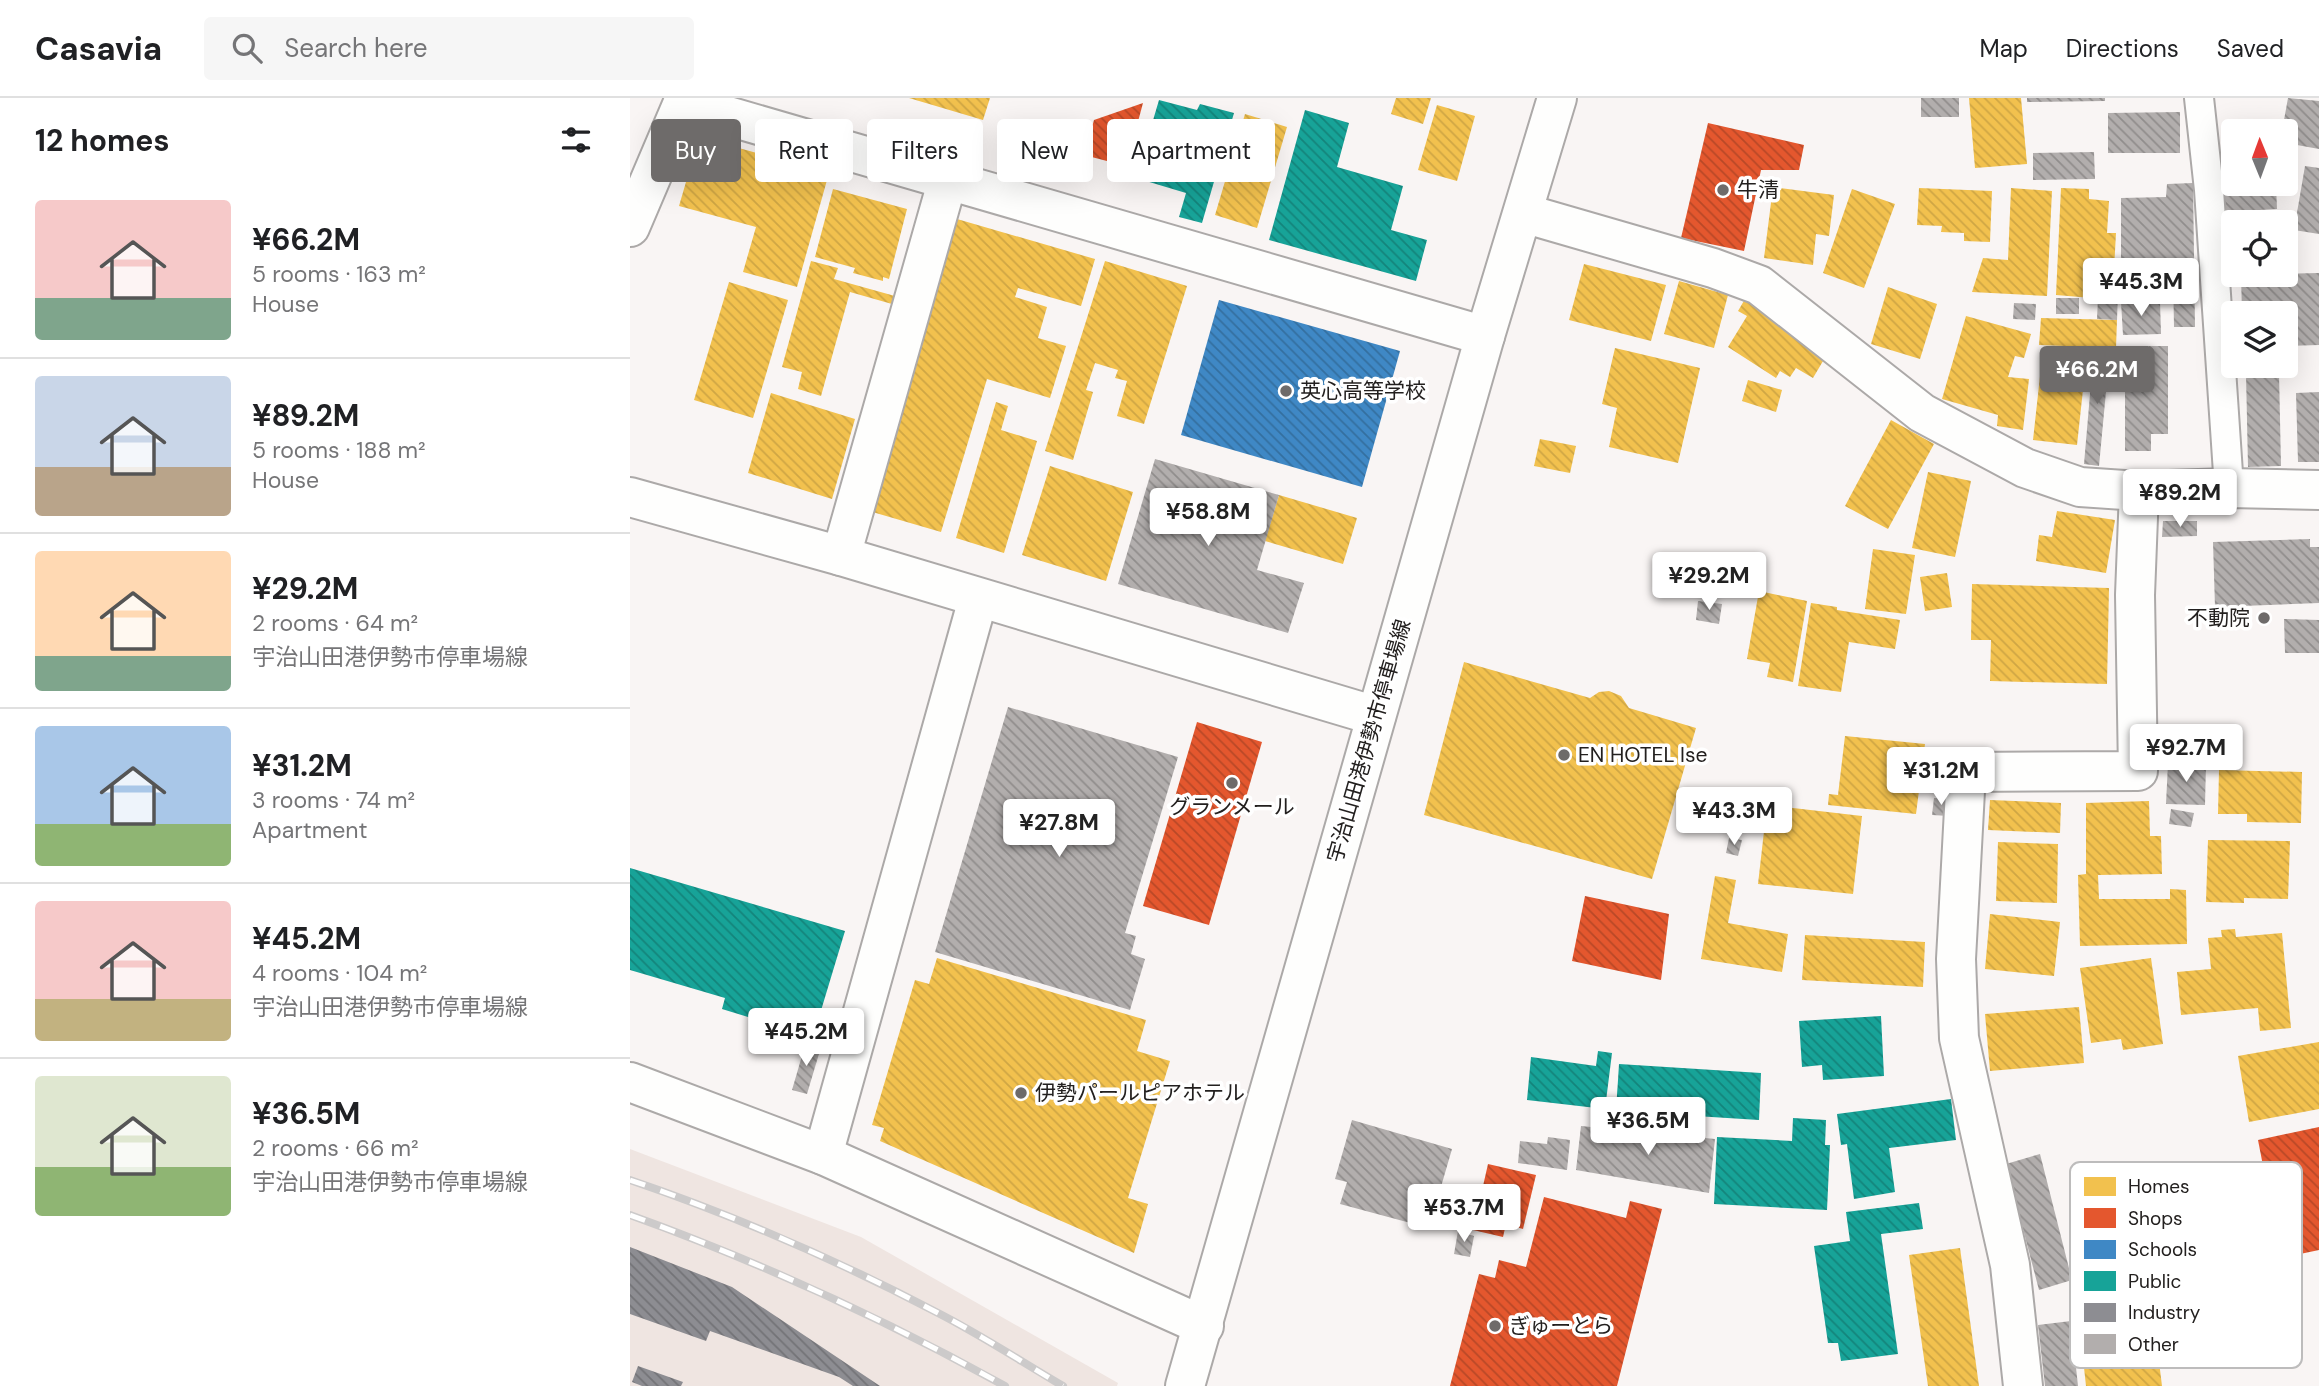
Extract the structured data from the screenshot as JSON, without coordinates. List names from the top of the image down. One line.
{"streets":{"street":["宇治山田港伊勢市停車場線"]},"places":["牛清","英心高等学校","不動院","EN HOTEL Ise","グランメール","伊勢パールピアホテル","ぎゅーとら"],"legend":["Homes","Shops","Schools","Public","Industry","Other"],"north":"top","page":{"header":"Casavia","search":"Search here","nav":["Map","Directions","Saved"],"heading":"12 homes","chip":["Buy","Rent","Filters","New","Apartment"],"list":[{"name":"¥66.2M","note":"5 rooms · 163 m² · House"},{"name":"¥89.2M","note":"5 rooms · 188 m² · House"},{"name":"¥29.2M","note":"2 rooms · 64 m² · 宇治山田港伊勢市停車場線"},{"name":"¥31.2M","note":"3 rooms · 74 m² · Apartment"},{"name":"¥45.2M","note":"4 rooms · 104 m² · 宇治山田港伊勢市停車場線"},{"name":"¥36.5M","note":"2 rooms · 66 m² · 宇治山田港伊勢市停車場線"}],"price":["¥45.3M","¥66.2M","¥89.2M","¥58.8M","¥29.2M","¥92.7M","¥31.2M","¥43.3M","¥27.8M","¥45.2M","¥36.5M","¥53.7M"]}}
